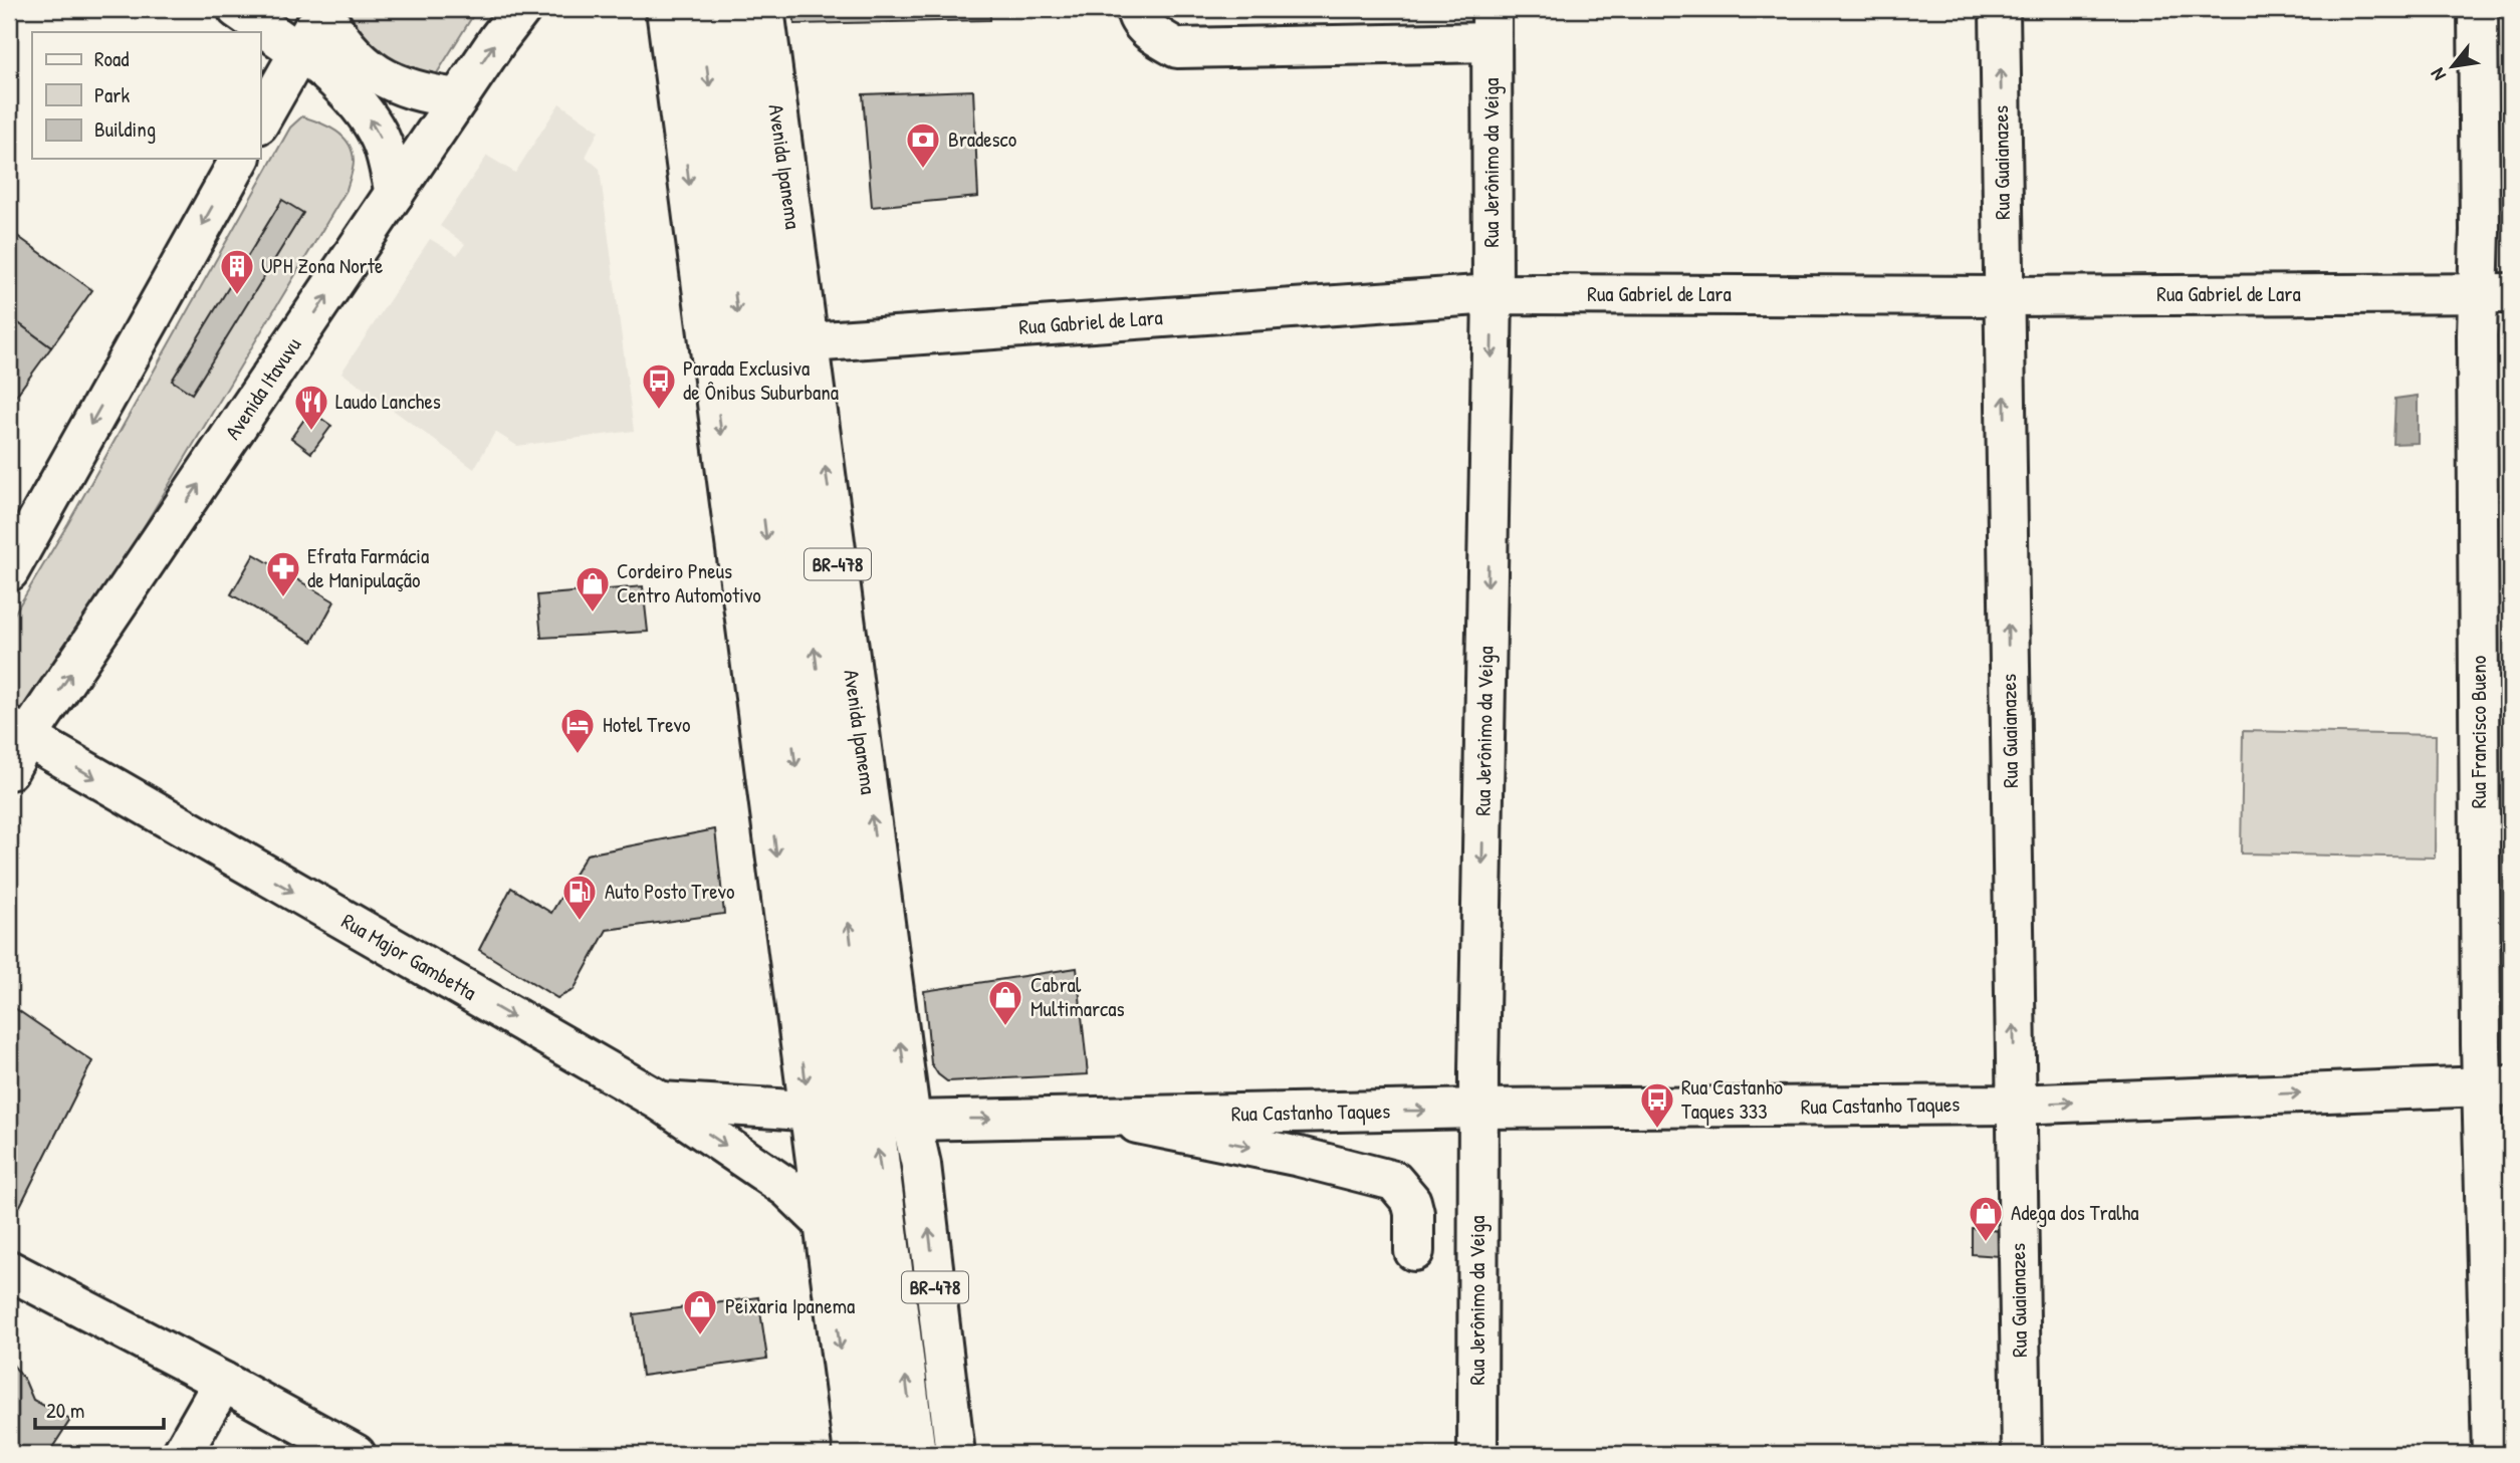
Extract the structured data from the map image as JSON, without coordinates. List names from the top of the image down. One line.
{"streets":{"main road":["Rua Jerônimo da Veiga","Rua Guaianazes","Avenida Ipanema","Rua Gabriel de Lara","Avenida Itavuvu","BR-478","Rua Francisco Bueno","Rua Major Gambetta","Rua Castanho Taques"]},"crossings":[["Rua Jerônimo da Veiga","Rua Gabriel de Lara"],["Rua Jerônimo da Veiga","Rua Castanho Taques"],["Rua Guaianazes","Rua Gabriel de Lara"],["Rua Guaianazes","Rua Castanho Taques"],["Avenida Ipanema","Rua Gabriel de Lara"],["Avenida Ipanema","Rua Major Gambetta"],["Avenida Ipanema","Rua Castanho Taques"],["Rua Gabriel de Lara","Rua Francisco Bueno"],["Avenida Itavuvu","Rua Major Gambetta"],["Rua Francisco Bueno","Rua Castanho Taques"],["Rua Major Gambetta","Rua Castanho Taques"]],"one_way":["Rua Jerônimo da Veiga","Rua Guaianazes","Rua Major Gambetta","Rua Castanho Taques"],"places":{"bank":["Bradesco"],"building":["UPH Zona Norte"],"bus stop":["Parada Exclusiva de Ônibus Suburbana","Rua Castanho Taques 333"],"restaurant":["Laudo Lanches"],"pharmacy":["Efrata Farmácia de Manipulação"],"shop":["Cordeiro Pneus Centro Automotivo","Cabral Multimarcas","Adega dos Tralha","Peixaria Ipanema"],"hotel":["Hotel Trevo"],"fuel station":["Auto Posto Trevo"]},"legend":["Road","Park","Building"],"scale_bar":"20 m","north":"bottom left"}
